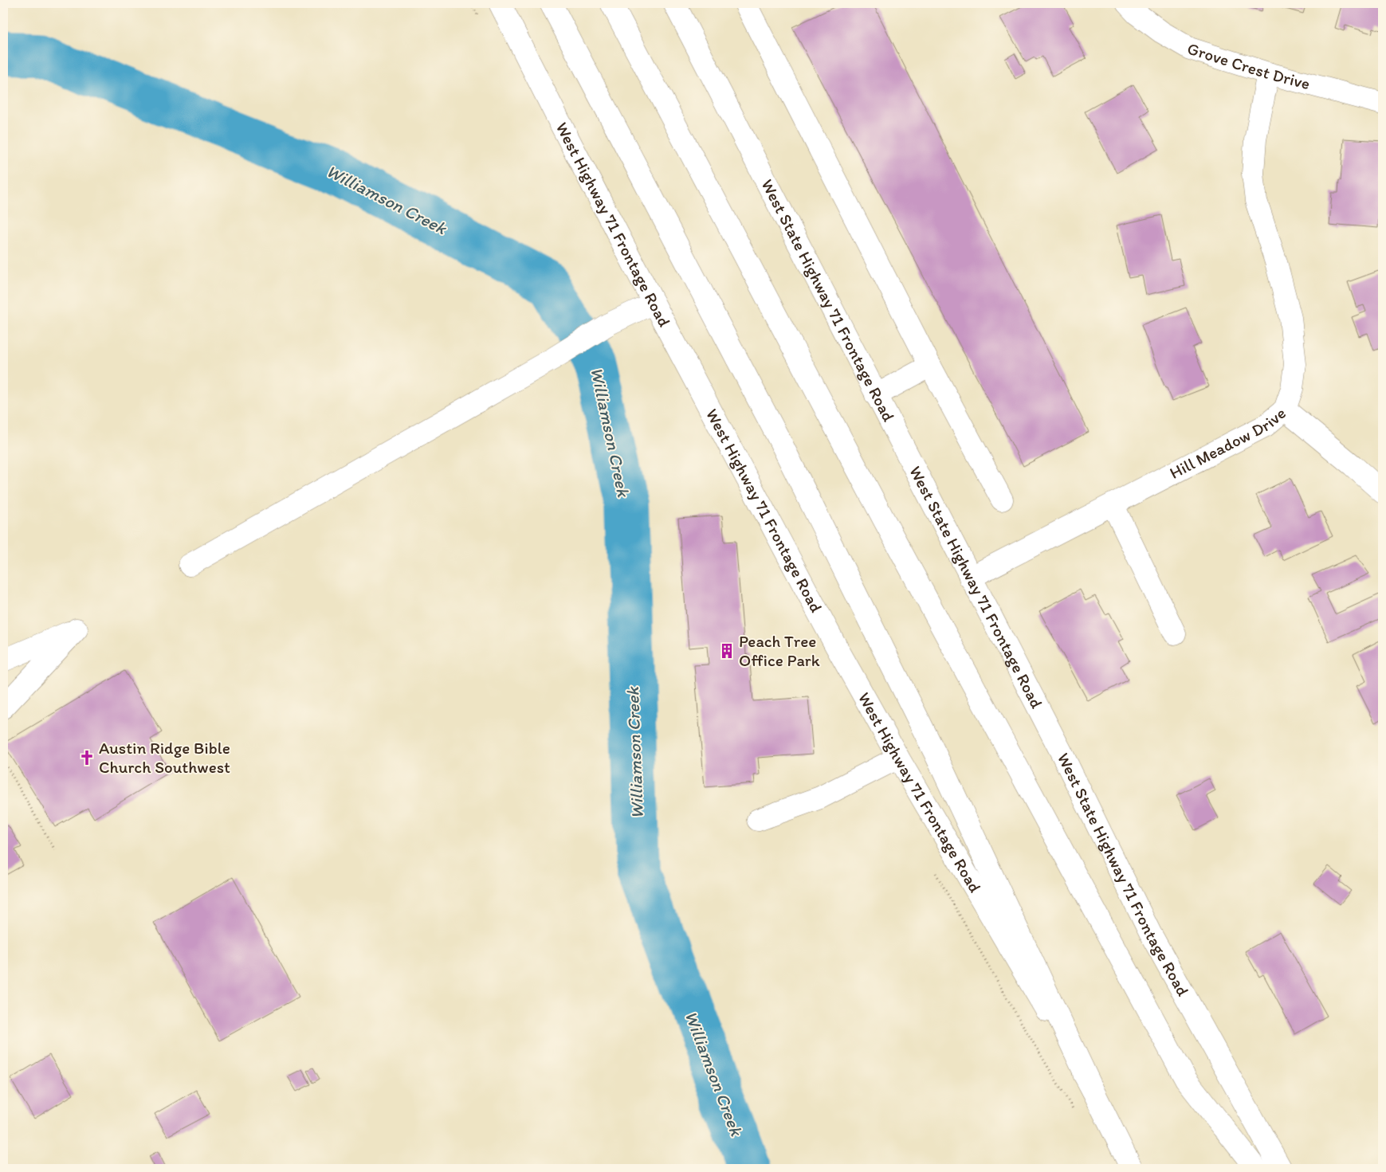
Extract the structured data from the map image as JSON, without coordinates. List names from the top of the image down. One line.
{"streets":{"main road":["Grove Crest Drive","West Highway 71 Frontage Road","West State Highway 71 Frontage Road","Hill Meadow Drive"]},"crossings":[["Grove Crest Drive","Hill Meadow Drive"],["West State Highway 71 Frontage Road","Hill Meadow Drive"]],"water":["Williamson Creek"],"places":{"building":["Peach Tree Office Park"],"church":["Austin Ridge Bible Church Southwest"]}}
